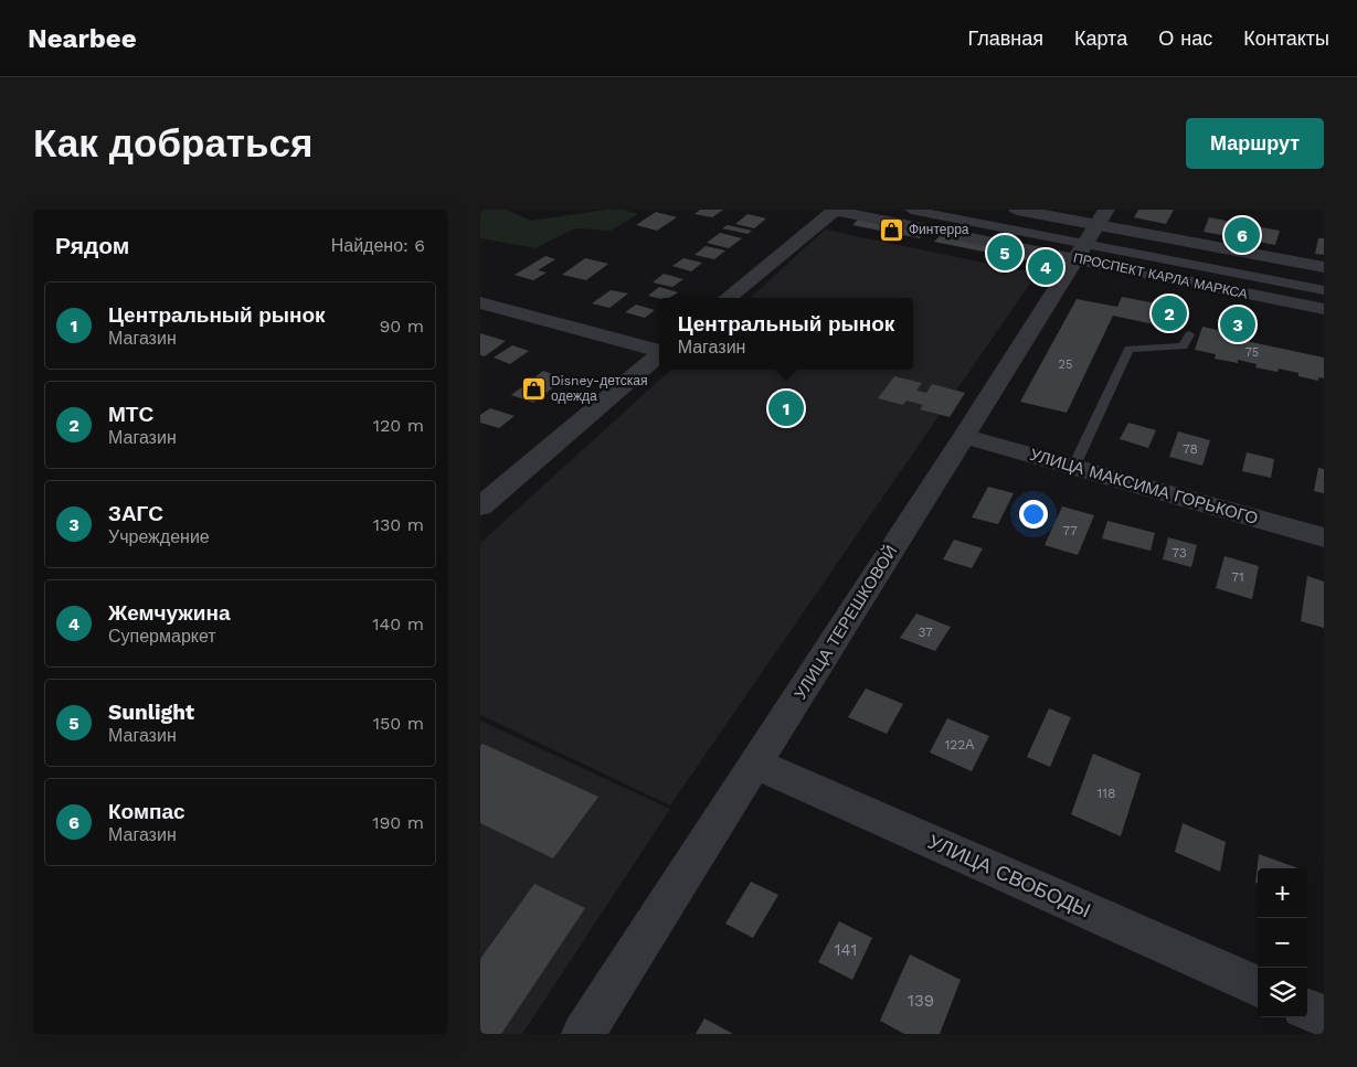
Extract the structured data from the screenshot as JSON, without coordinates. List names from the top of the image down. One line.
{"streets":{"street":["ПРОСПЕКТ КАРЛА МАРКСА","УЛИЦА МАКСИМА ГОРЬКОГО","УЛИЦА ТЕРЕШКОВОЙ","УЛИЦА СВОБОДЫ"]},"crossings":[["ПРОСПЕКТ КАРЛА МАРКСА","УЛИЦА ТЕРЕШКОВОЙ"],["УЛИЦА МАКСИМА ГОРЬКОГО","УЛИЦА ТЕРЕШКОВОЙ"],["УЛИЦА ТЕРЕШКОВОЙ","УЛИЦА СВОБОДЫ"]],"places":{"shop":["Финтерра","Disney-детская одежда"]},"house_numbers":["75","25","78","77","73","71","37","122А","118","141","139"],"page":{"header":"Nearbee","nav":["Главная","Карта","О нас","Контакты"],"buttons":"Маршрут","title":"Как добраться","heading":["Рядом","Найдено: 6"],"pins":["6","5","4","2","3","1"],"list":[{"mark":"1","name":"Центральный рынок","note":"Магазин","value":"90 m"},{"mark":"2","name":"МТС","note":"Магазин","value":"120 m"},{"mark":"3","name":"ЗАГС","note":"Учреждение","value":"130 m"},{"mark":"4","name":"Жемчужина","note":"Супермаркет","value":"140 m"},{"mark":"5","name":"Sunlight","note":"Магазин","value":"150 m"},{"mark":"6","name":"Компас","note":"Магазин","value":"190 m"}],"popup":["Центральный рынок","Магазин"],"map_buttons":["+","−"]}}
